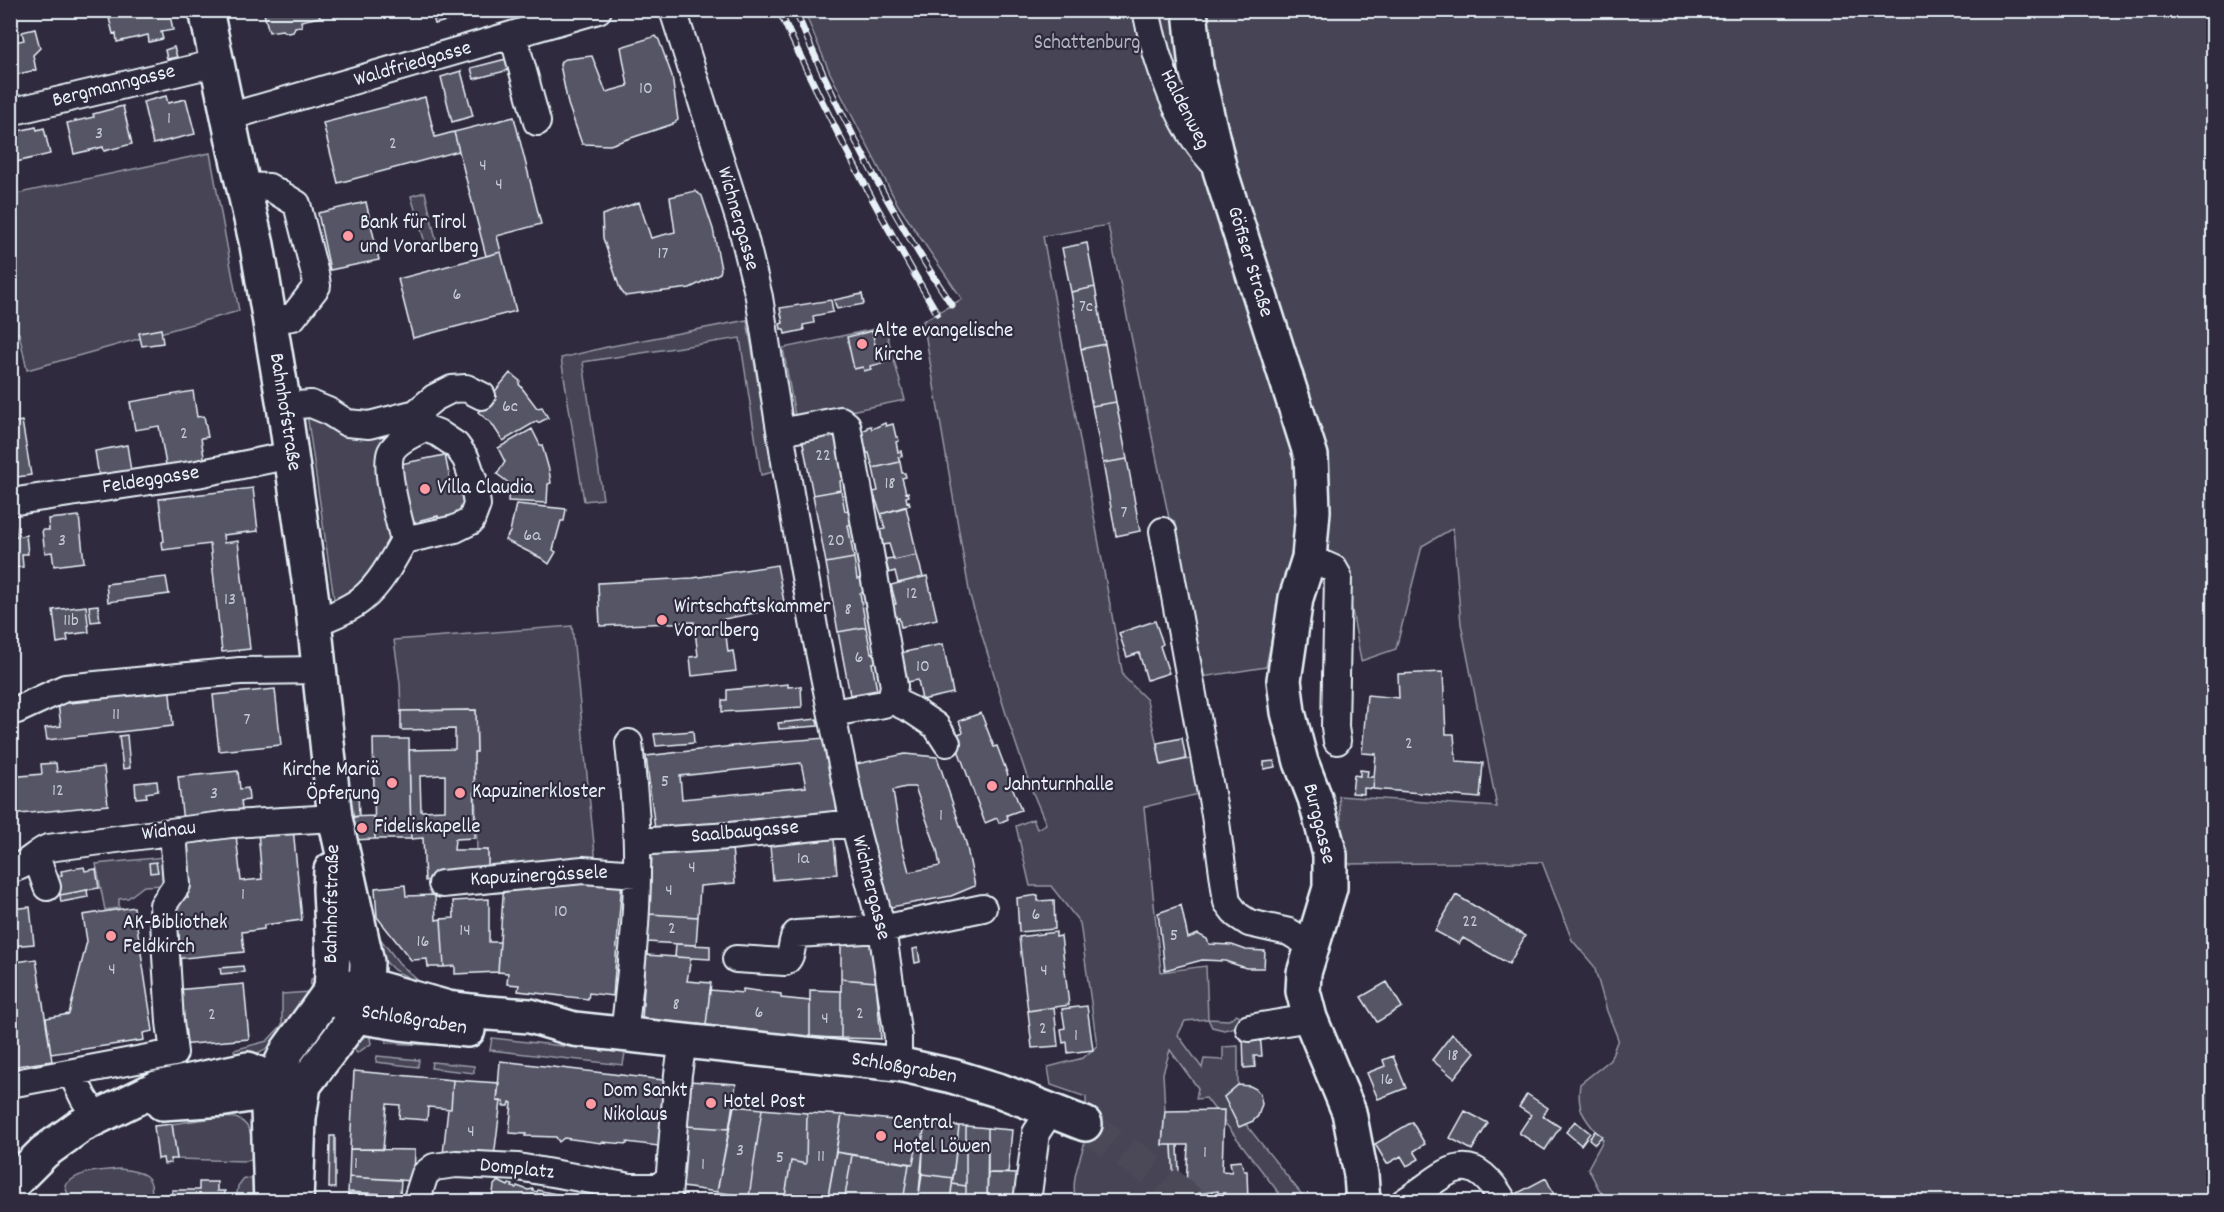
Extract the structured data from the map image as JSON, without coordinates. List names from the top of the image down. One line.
{"streets":{"main road":["Göfiser Straße","Bahnhofstraße","Burggasse","Schloßgraben"],"street":["Waldfriedgasse","Bergmanngasse","Haldenweg","Wichnergasse","Feldeggasse","Widnau","Saalbaugasse","Kapuzinergässele","Domplatz"]},"crossings":[["Waldfriedgasse","Bahnhofstraße"],["Bergmanngasse","Bahnhofstraße"],["Haldenweg","Göfiser Straße"],["Wichnergasse","Saalbaugasse"],["Wichnergasse","Schloßgraben"],["Göfiser Straße","Burggasse"],["Bahnhofstraße","Feldeggasse"],["Bahnhofstraße","Widnau"],["Bahnhofstraße","Schloßgraben"]],"parks":["Schattenburg"],"places":["Bank für Tirol und Vorarlberg","Alte evangelische Kirche","Villa Claudia","Wirtschaftskammer Vorarlberg","Kirche Mariä Öpferung","Jahnturnhalle","Kapuzinerkloster","Fideliskapelle","AK-Bibliothek Feldkirch","Hotel Post","Dom Sankt Nikolaus","Central Hotel Löwen"],"house_numbers":["10","1","3","2","4","4","17","6","7c","6c","2","22","18","7","6a","3","20","12","13","8","11b","6","10","11","7","2","5","12","3","1","1a","4","4","1","10","6","22","2","14","5","16","4","4","8","6","2","2","4","2","1","18","16","4","3","1","11","5","1","1"]}
